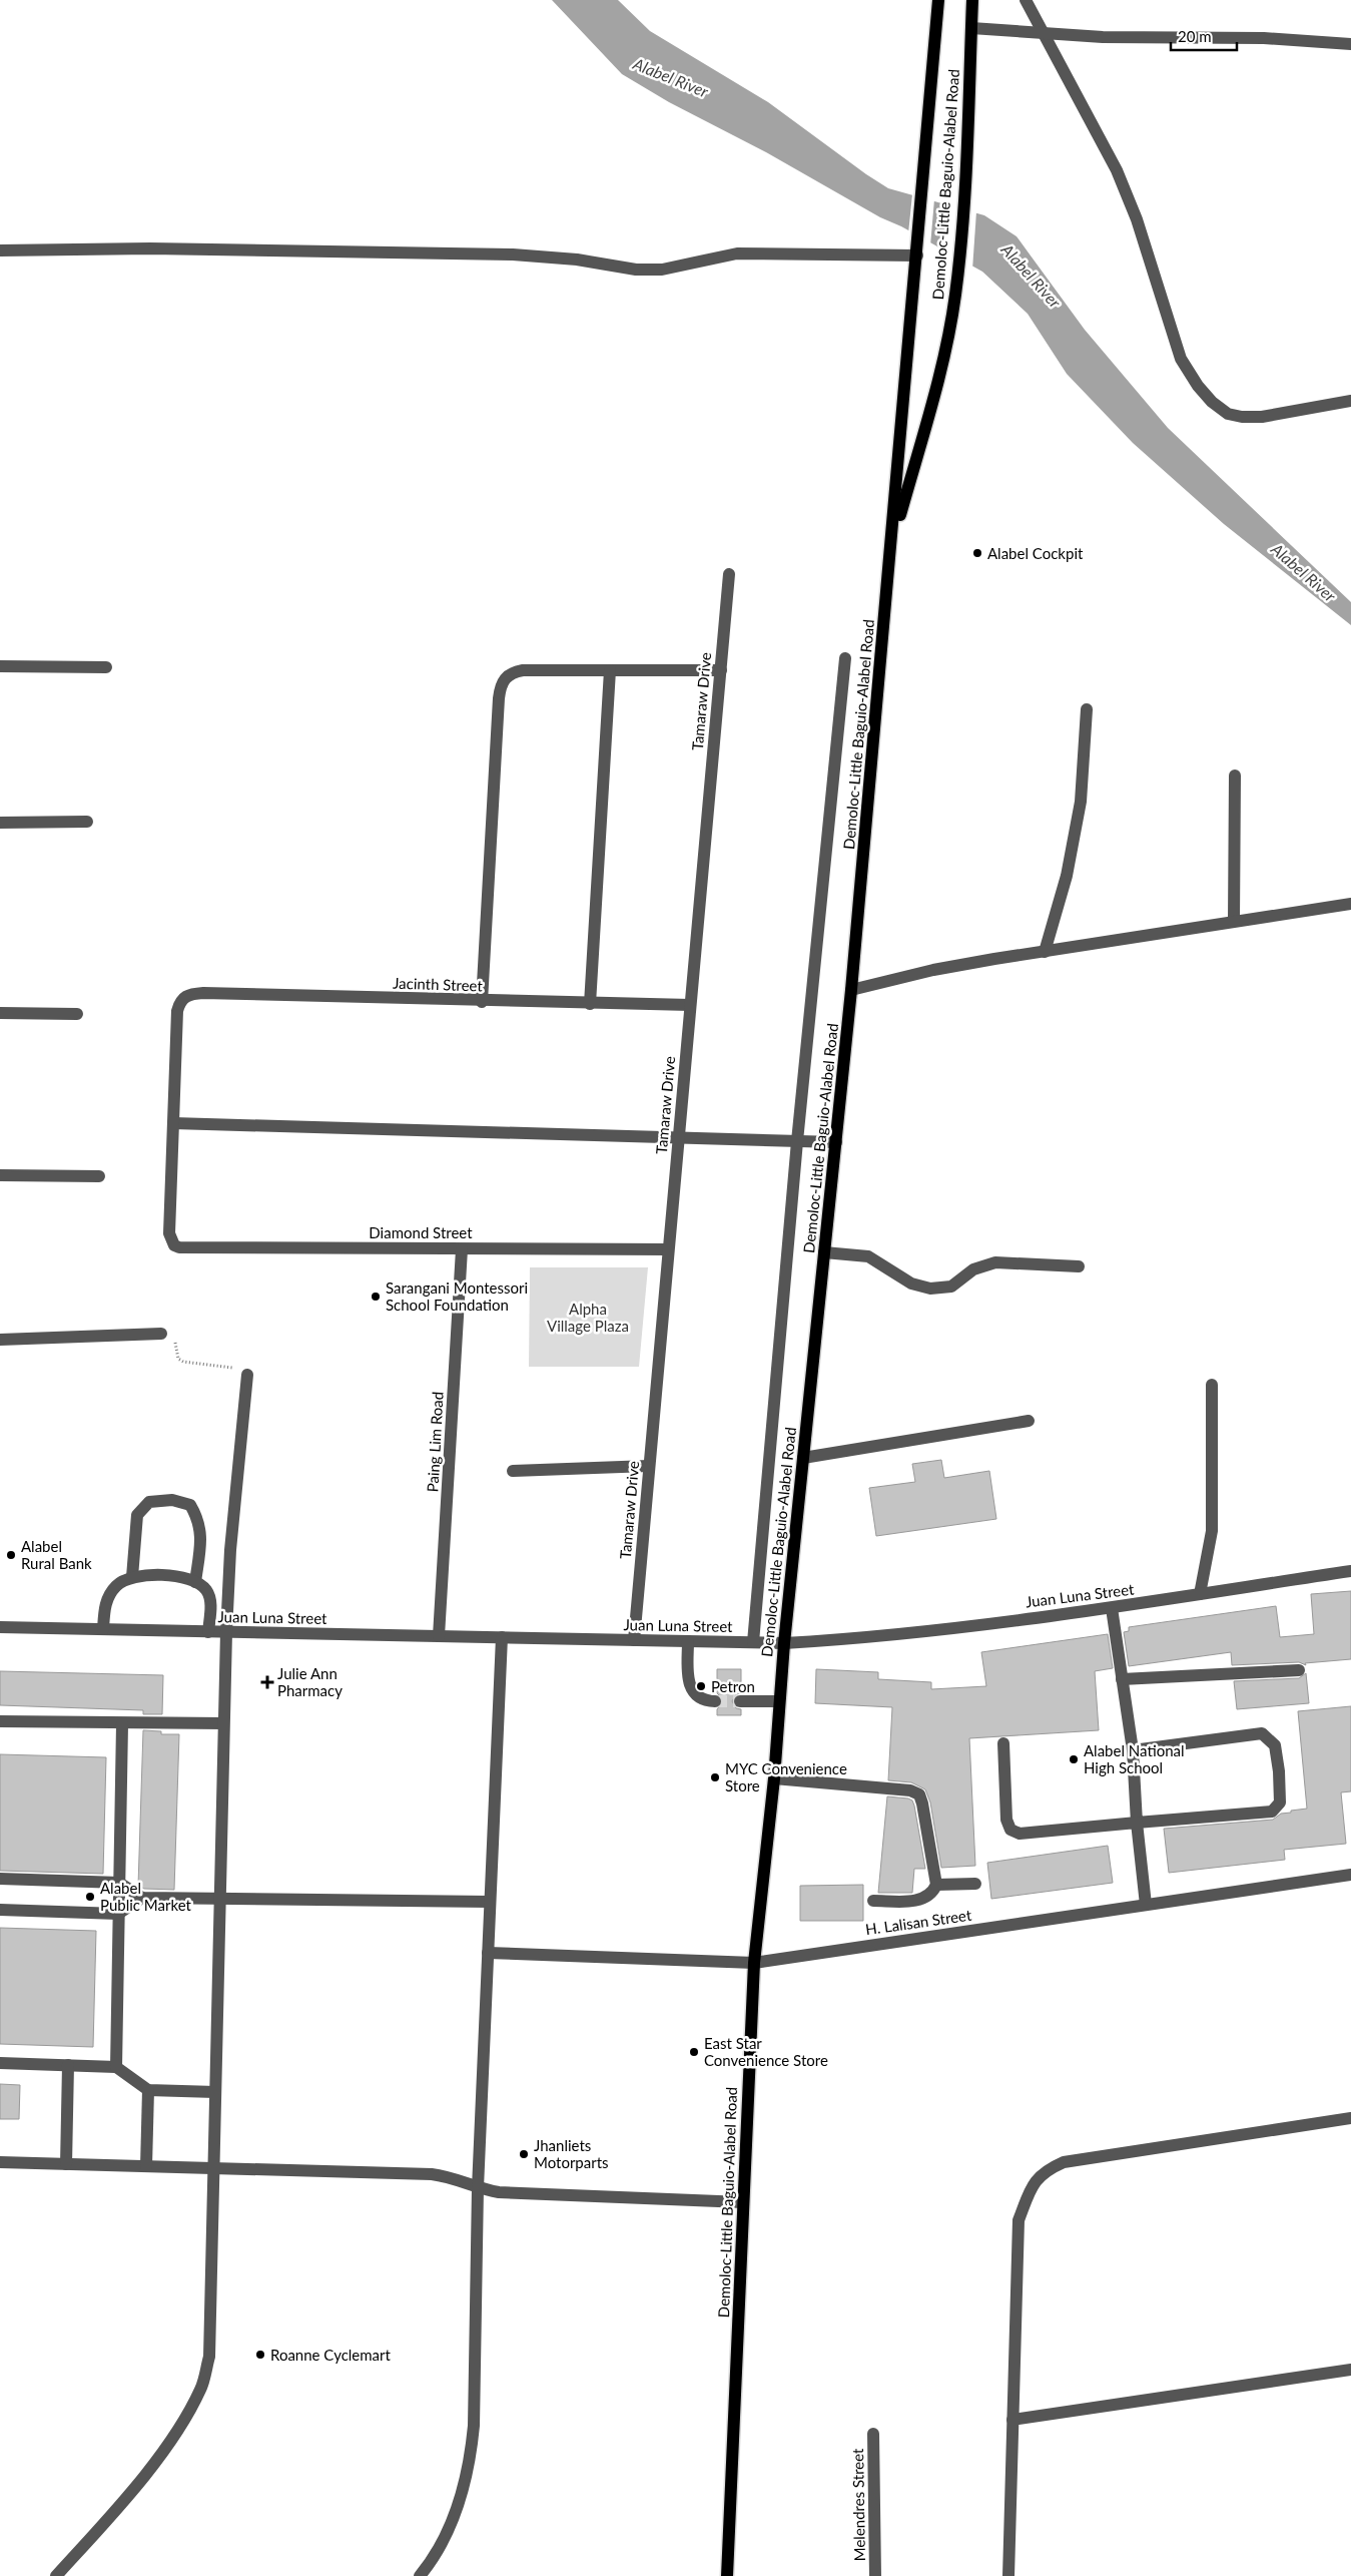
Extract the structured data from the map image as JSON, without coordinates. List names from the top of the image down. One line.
{"streets":{"main road":["Demoloc-Little Baguio-Alabel Road"],"street":["Tamaraw Drive","Jacinth Street","Diamond Street","Paing Lim Road","Juan Luna Street","H. Lalisan Street","Melendres Street"]},"crossings":[["Demoloc-Little Baguio-Alabel Road","Juan Luna Street"],["Demoloc-Little Baguio-Alabel Road","H. Lalisan Street"],["Tamaraw Drive","Jacinth Street"],["Tamaraw Drive","Diamond Street"],["Tamaraw Drive","Juan Luna Street"],["Jacinth Street","Diamond Street"],["Diamond Street","Paing Lim Road"],["Paing Lim Road","Juan Luna Street"]],"water":["Alabel River"],"parks":["Alpha Village Plaza"],"places":{"other":["Alabel Cockpit","Sarangani Montessori School Foundation","Alabel Rural Bank","Petron","Alabel National High School","MYC Convenience Store","Alabel Public Market","East Star Convenience Store","Jhanliets Motorparts","Roanne Cyclemart"],"health":["Julie Ann Pharmacy"]},"scale_bar":"20 m"}
